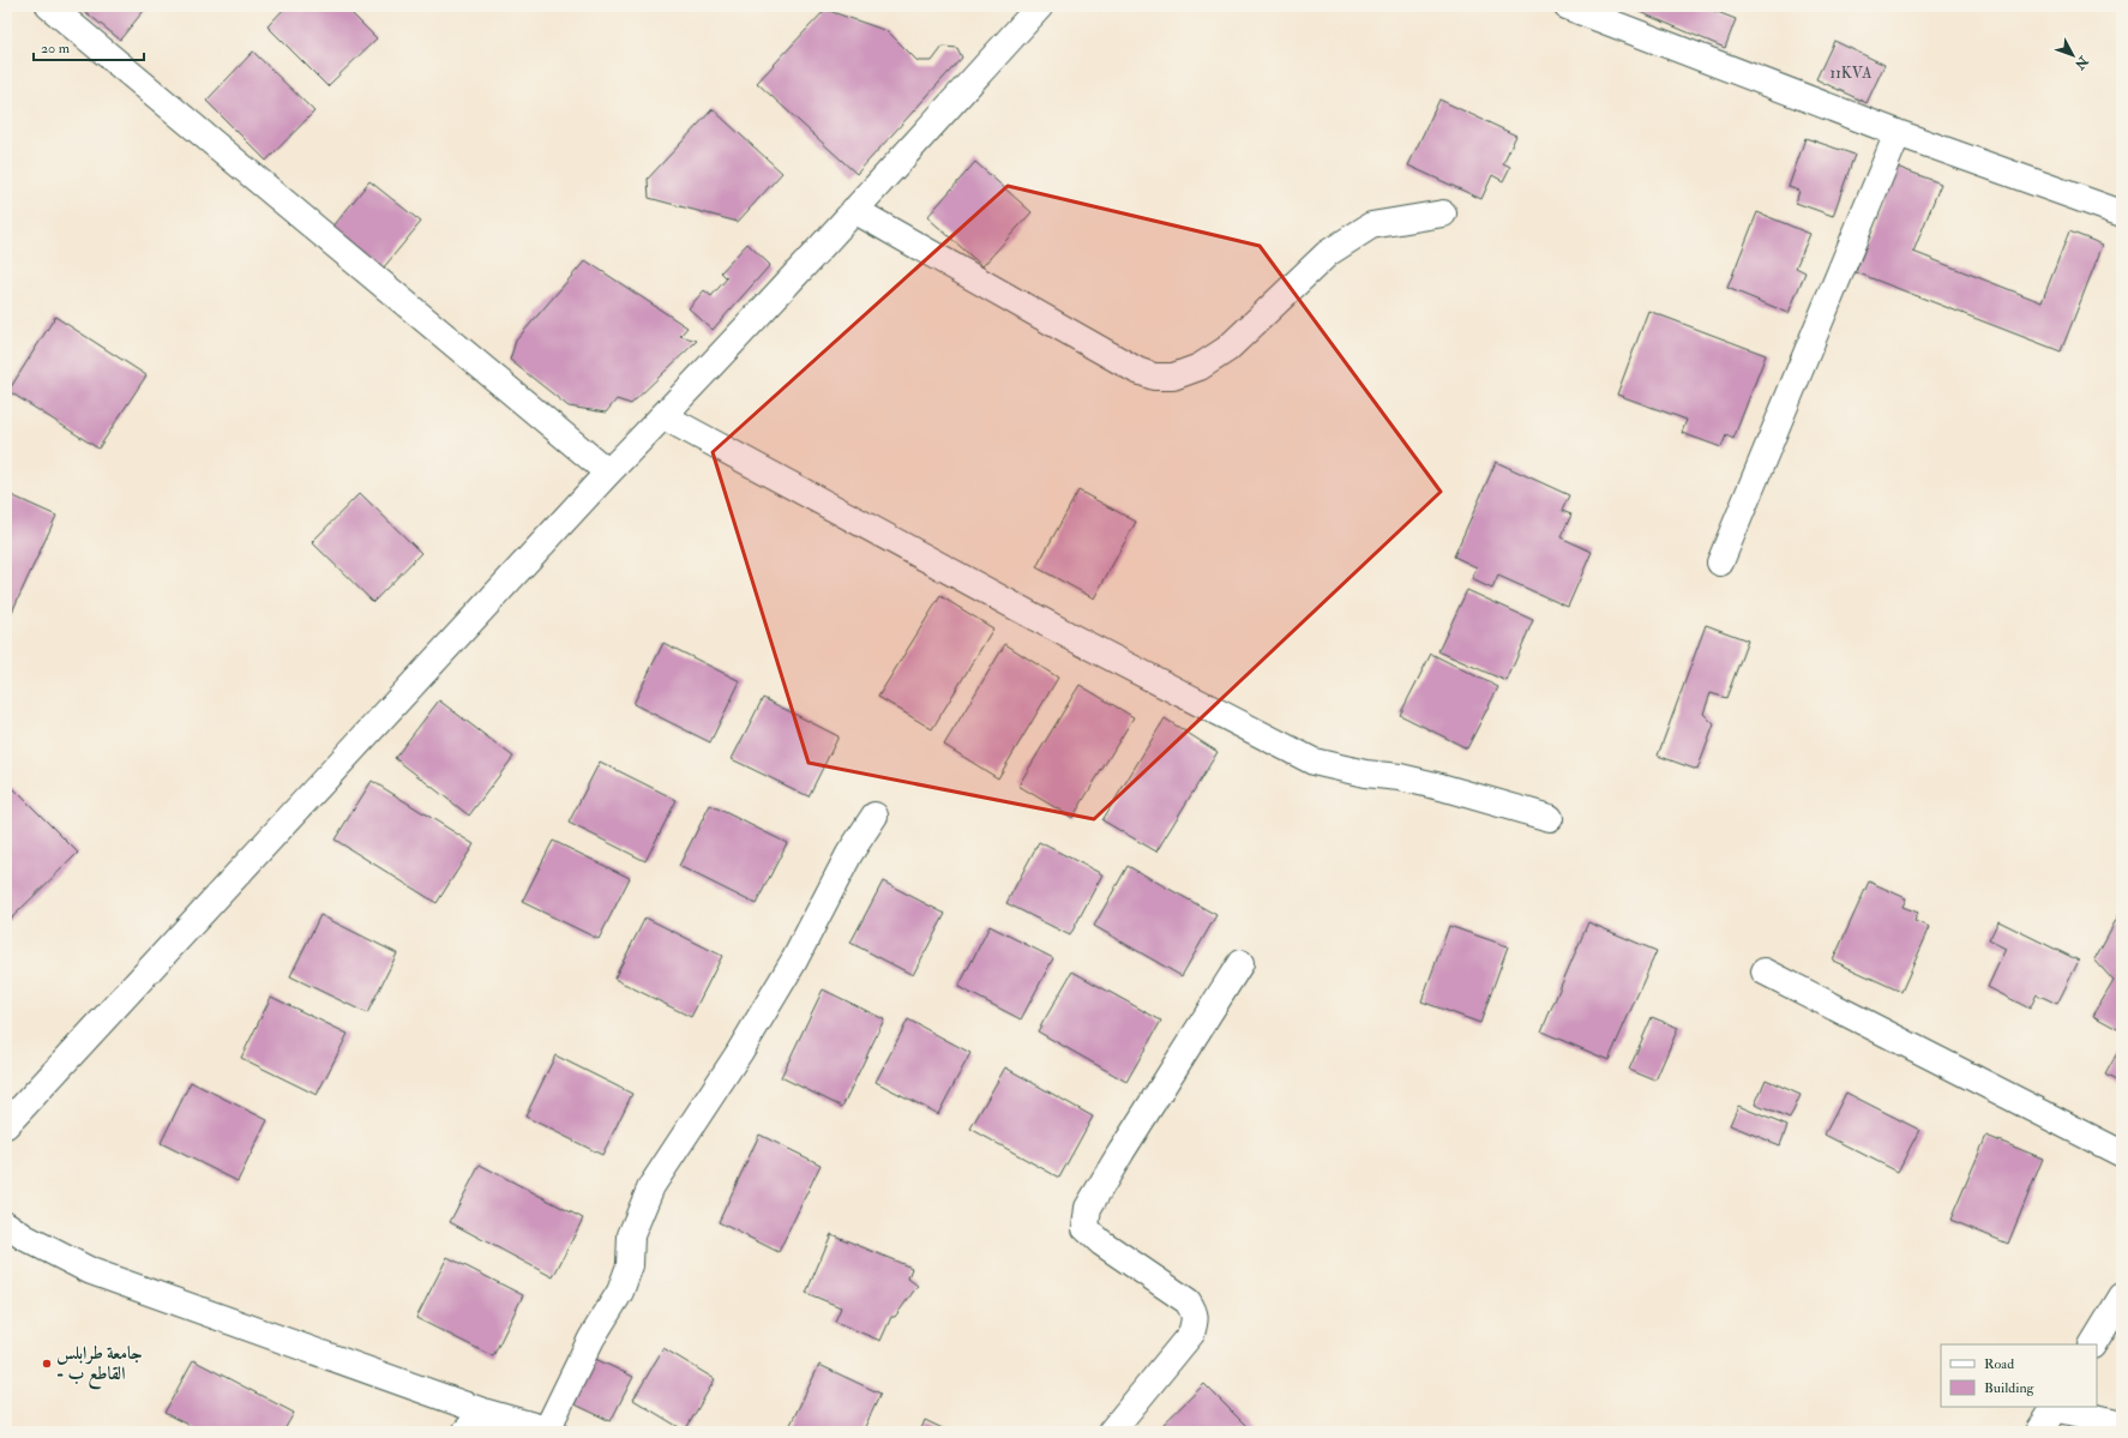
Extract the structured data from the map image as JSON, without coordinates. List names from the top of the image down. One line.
{"places":["جامعة طرابلس - القاطع ب"],"house_numbers":["11KVA"],"legend":["Road","Building"],"scale_bar":"20 m","north":"bottom right"}
